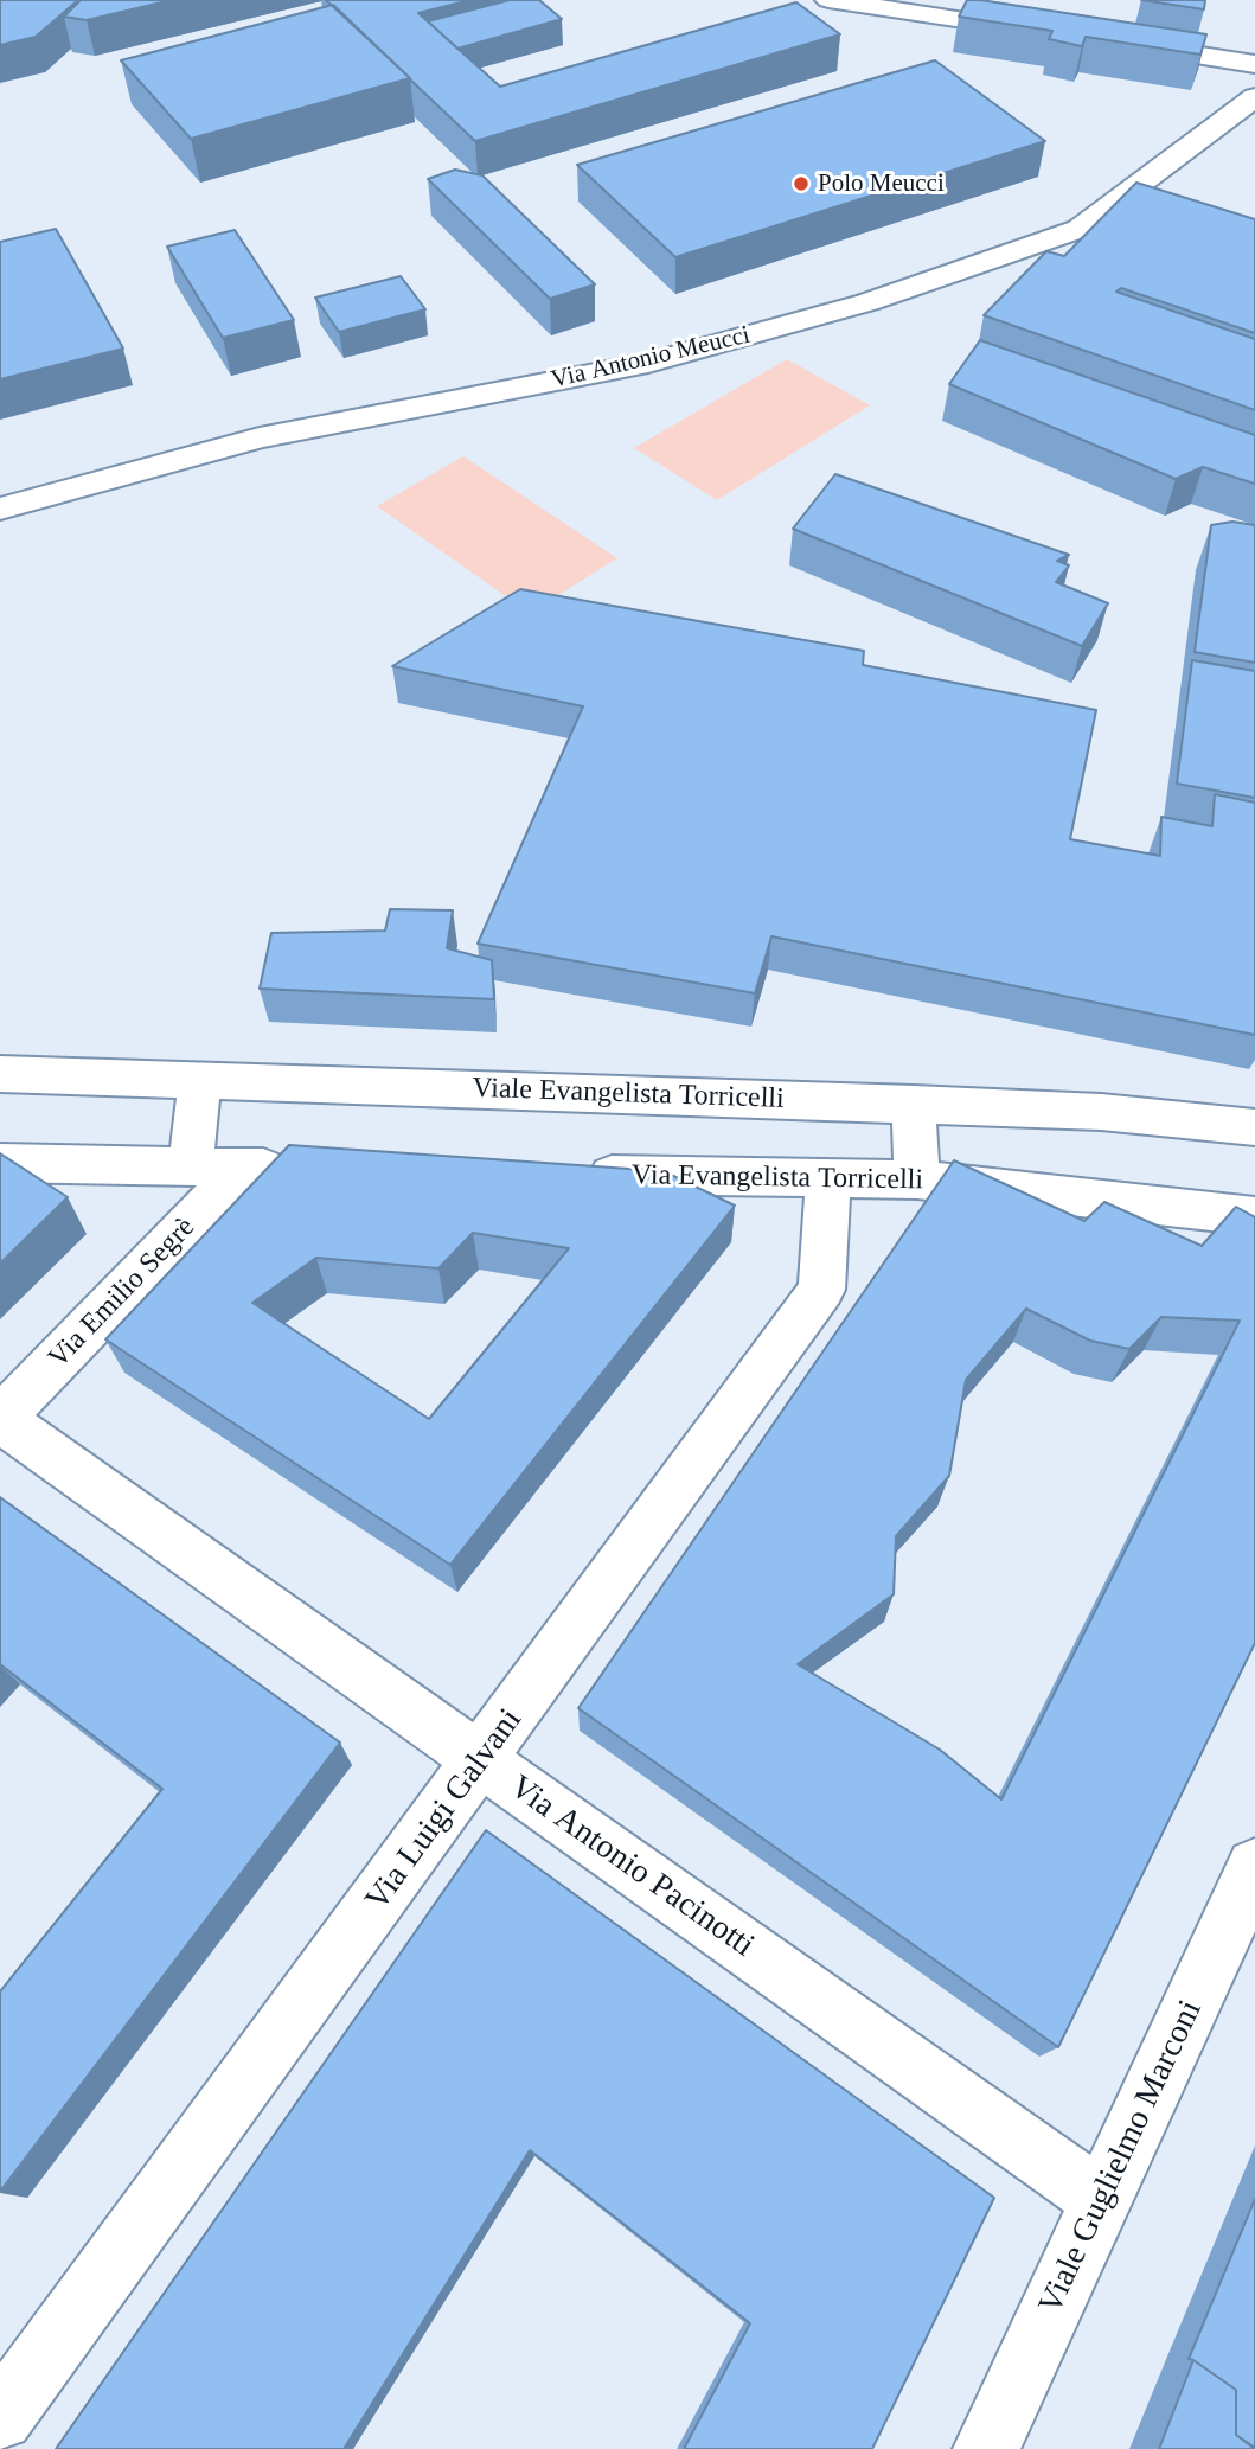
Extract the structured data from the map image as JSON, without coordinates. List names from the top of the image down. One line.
{"streets":{"street":["Via Antonio Meucci","Viale Evangelista Torricelli","Via Evangelista Torricelli","Via Emilio Segrè","Via Luigi Galvani","Via Antonio Pacinotti","Viale Guglielmo Marconi"]},"crossings":[["Via Evangelista Torricelli","Via Luigi Galvani"],["Via Emilio Segrè","Via Antonio Pacinotti"],["Via Luigi Galvani","Via Antonio Pacinotti"],["Via Antonio Pacinotti","Viale Guglielmo Marconi"]],"places":["Polo Meucci"]}
